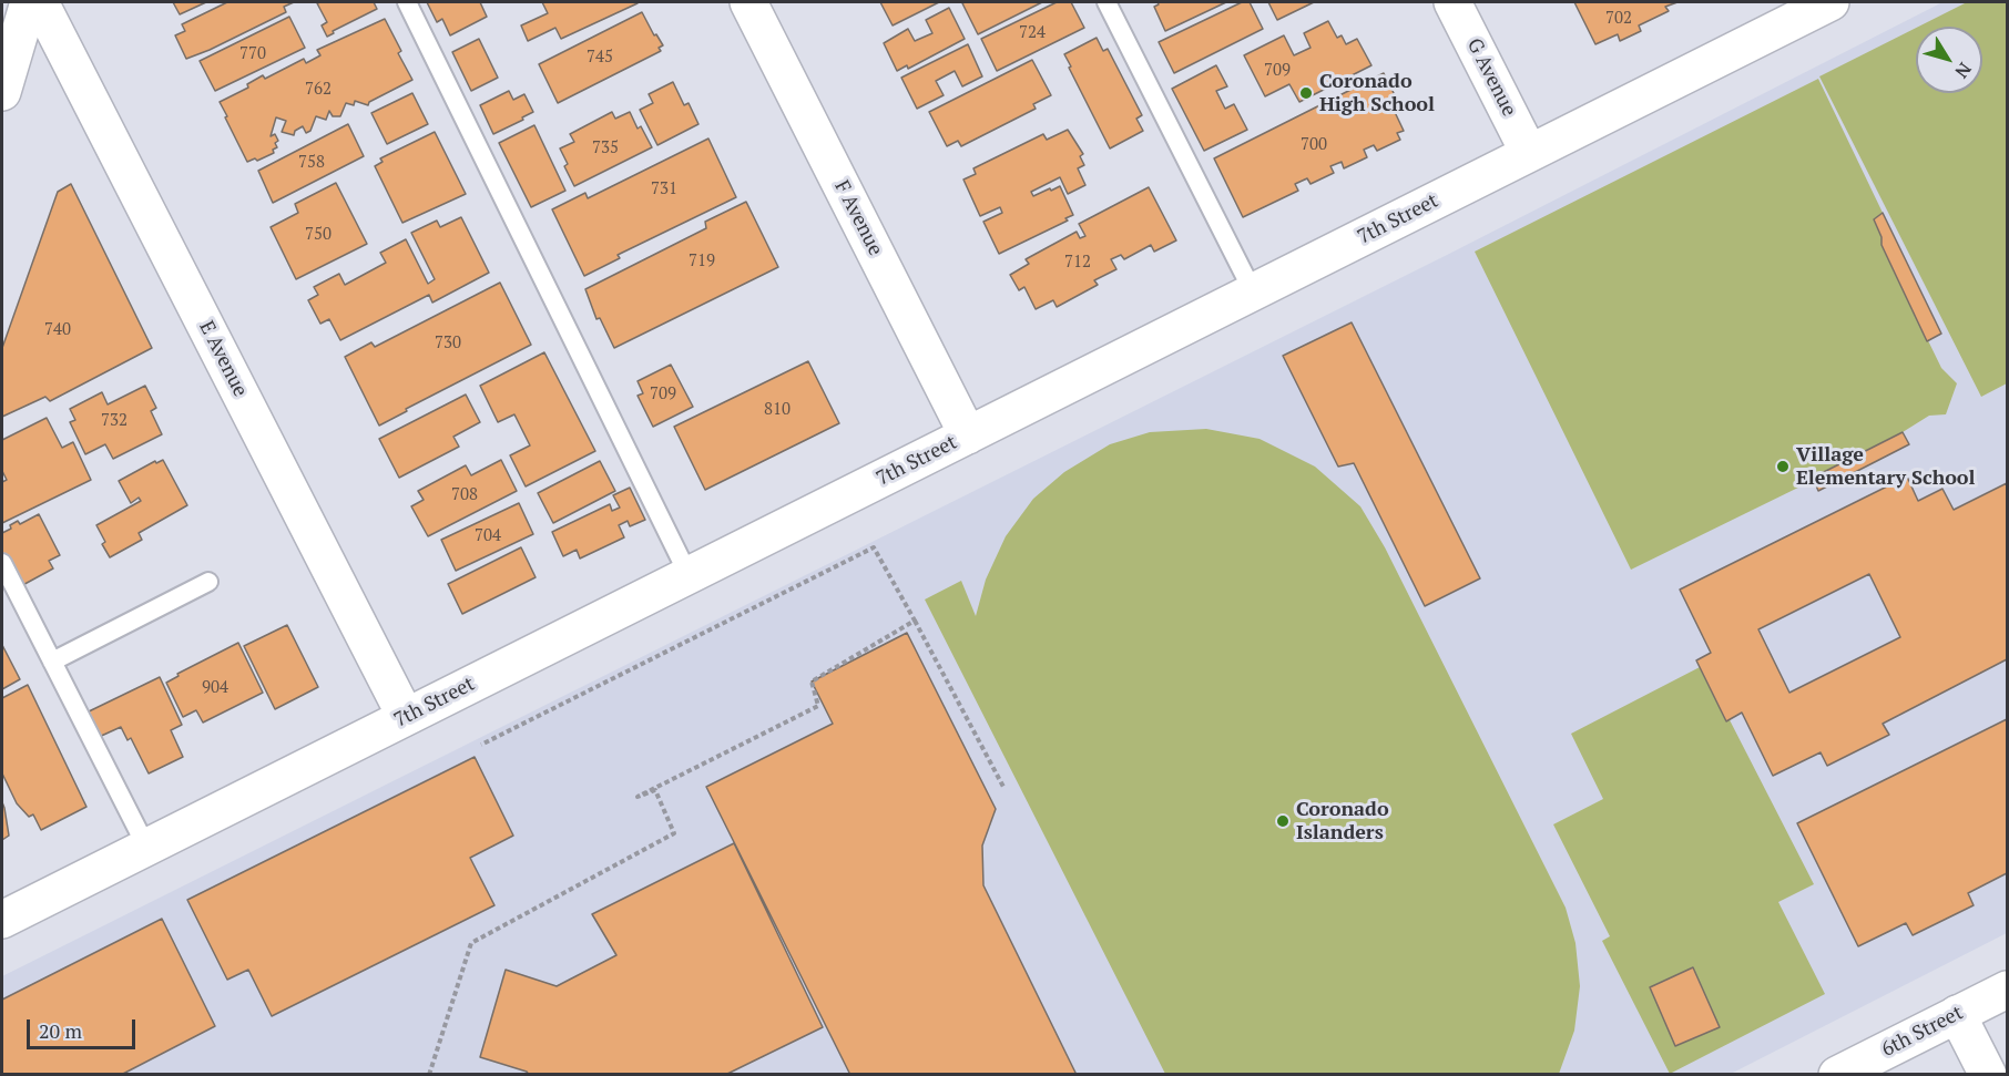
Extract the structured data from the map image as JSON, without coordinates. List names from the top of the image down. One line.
{"streets":{"street":["G Avenue","F Avenue","7th Street","E Avenue","6th Street"]},"crossings":[["G Avenue","7th Street"],["F Avenue","7th Street"],["7th Street","E Avenue"]],"places":["Coronado High School","Village Elementary School","Coronado Islanders"],"house_numbers":["702","724","770","745","709","762","700","735","758","731","750","719","712","740","730","709","810","732","708","704","904"],"scale_bar":"20 m","north":"bottom right"}
